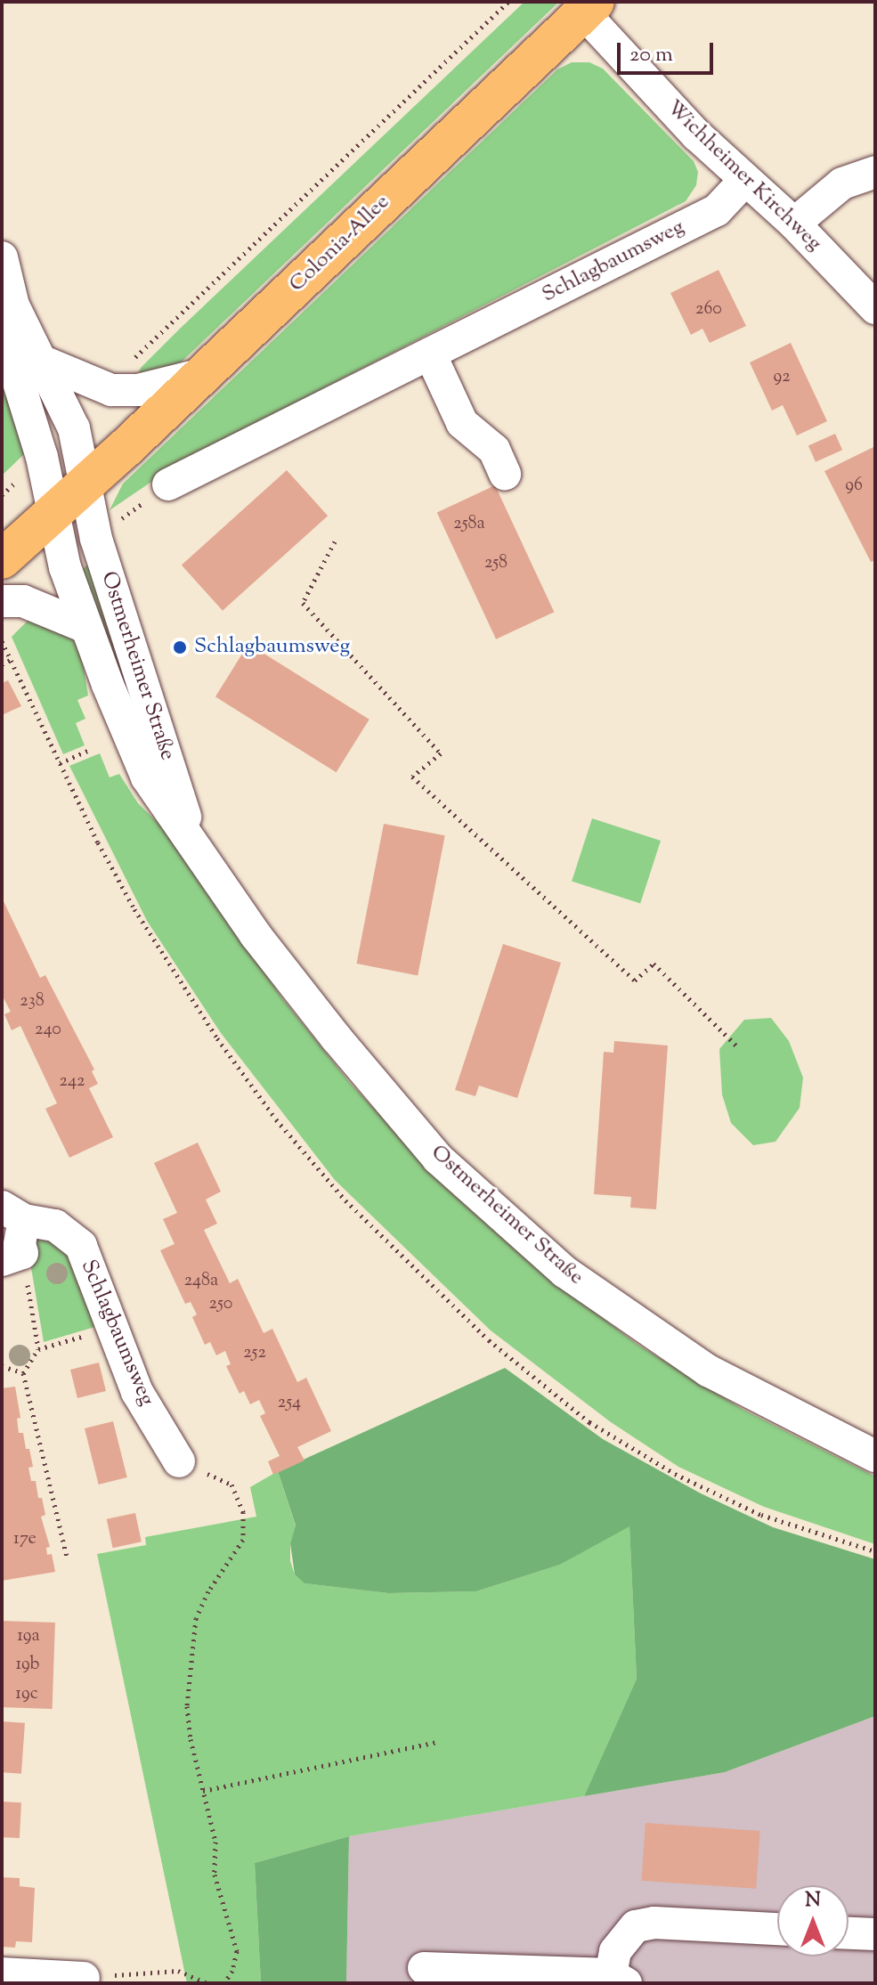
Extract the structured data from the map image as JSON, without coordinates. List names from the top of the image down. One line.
{"streets":{"main road":["Colonia-Allee"],"street":["Wichheimer Kirchweg","Schlagbaumsweg","Ostmerheimer Straße"]},"crossings":[["Wichheimer Kirchweg","Colonia-Allee"],["Wichheimer Kirchweg","Schlagbaumsweg"],["Colonia-Allee","Ostmerheimer Straße"]],"places":["Schlagbaumsweg"],"house_numbers":["260","92","96","258a","258","238","240","242","248a","250","252","254","17e","19a","19b","19c"],"scale_bar":"20 m","north":"top"}
